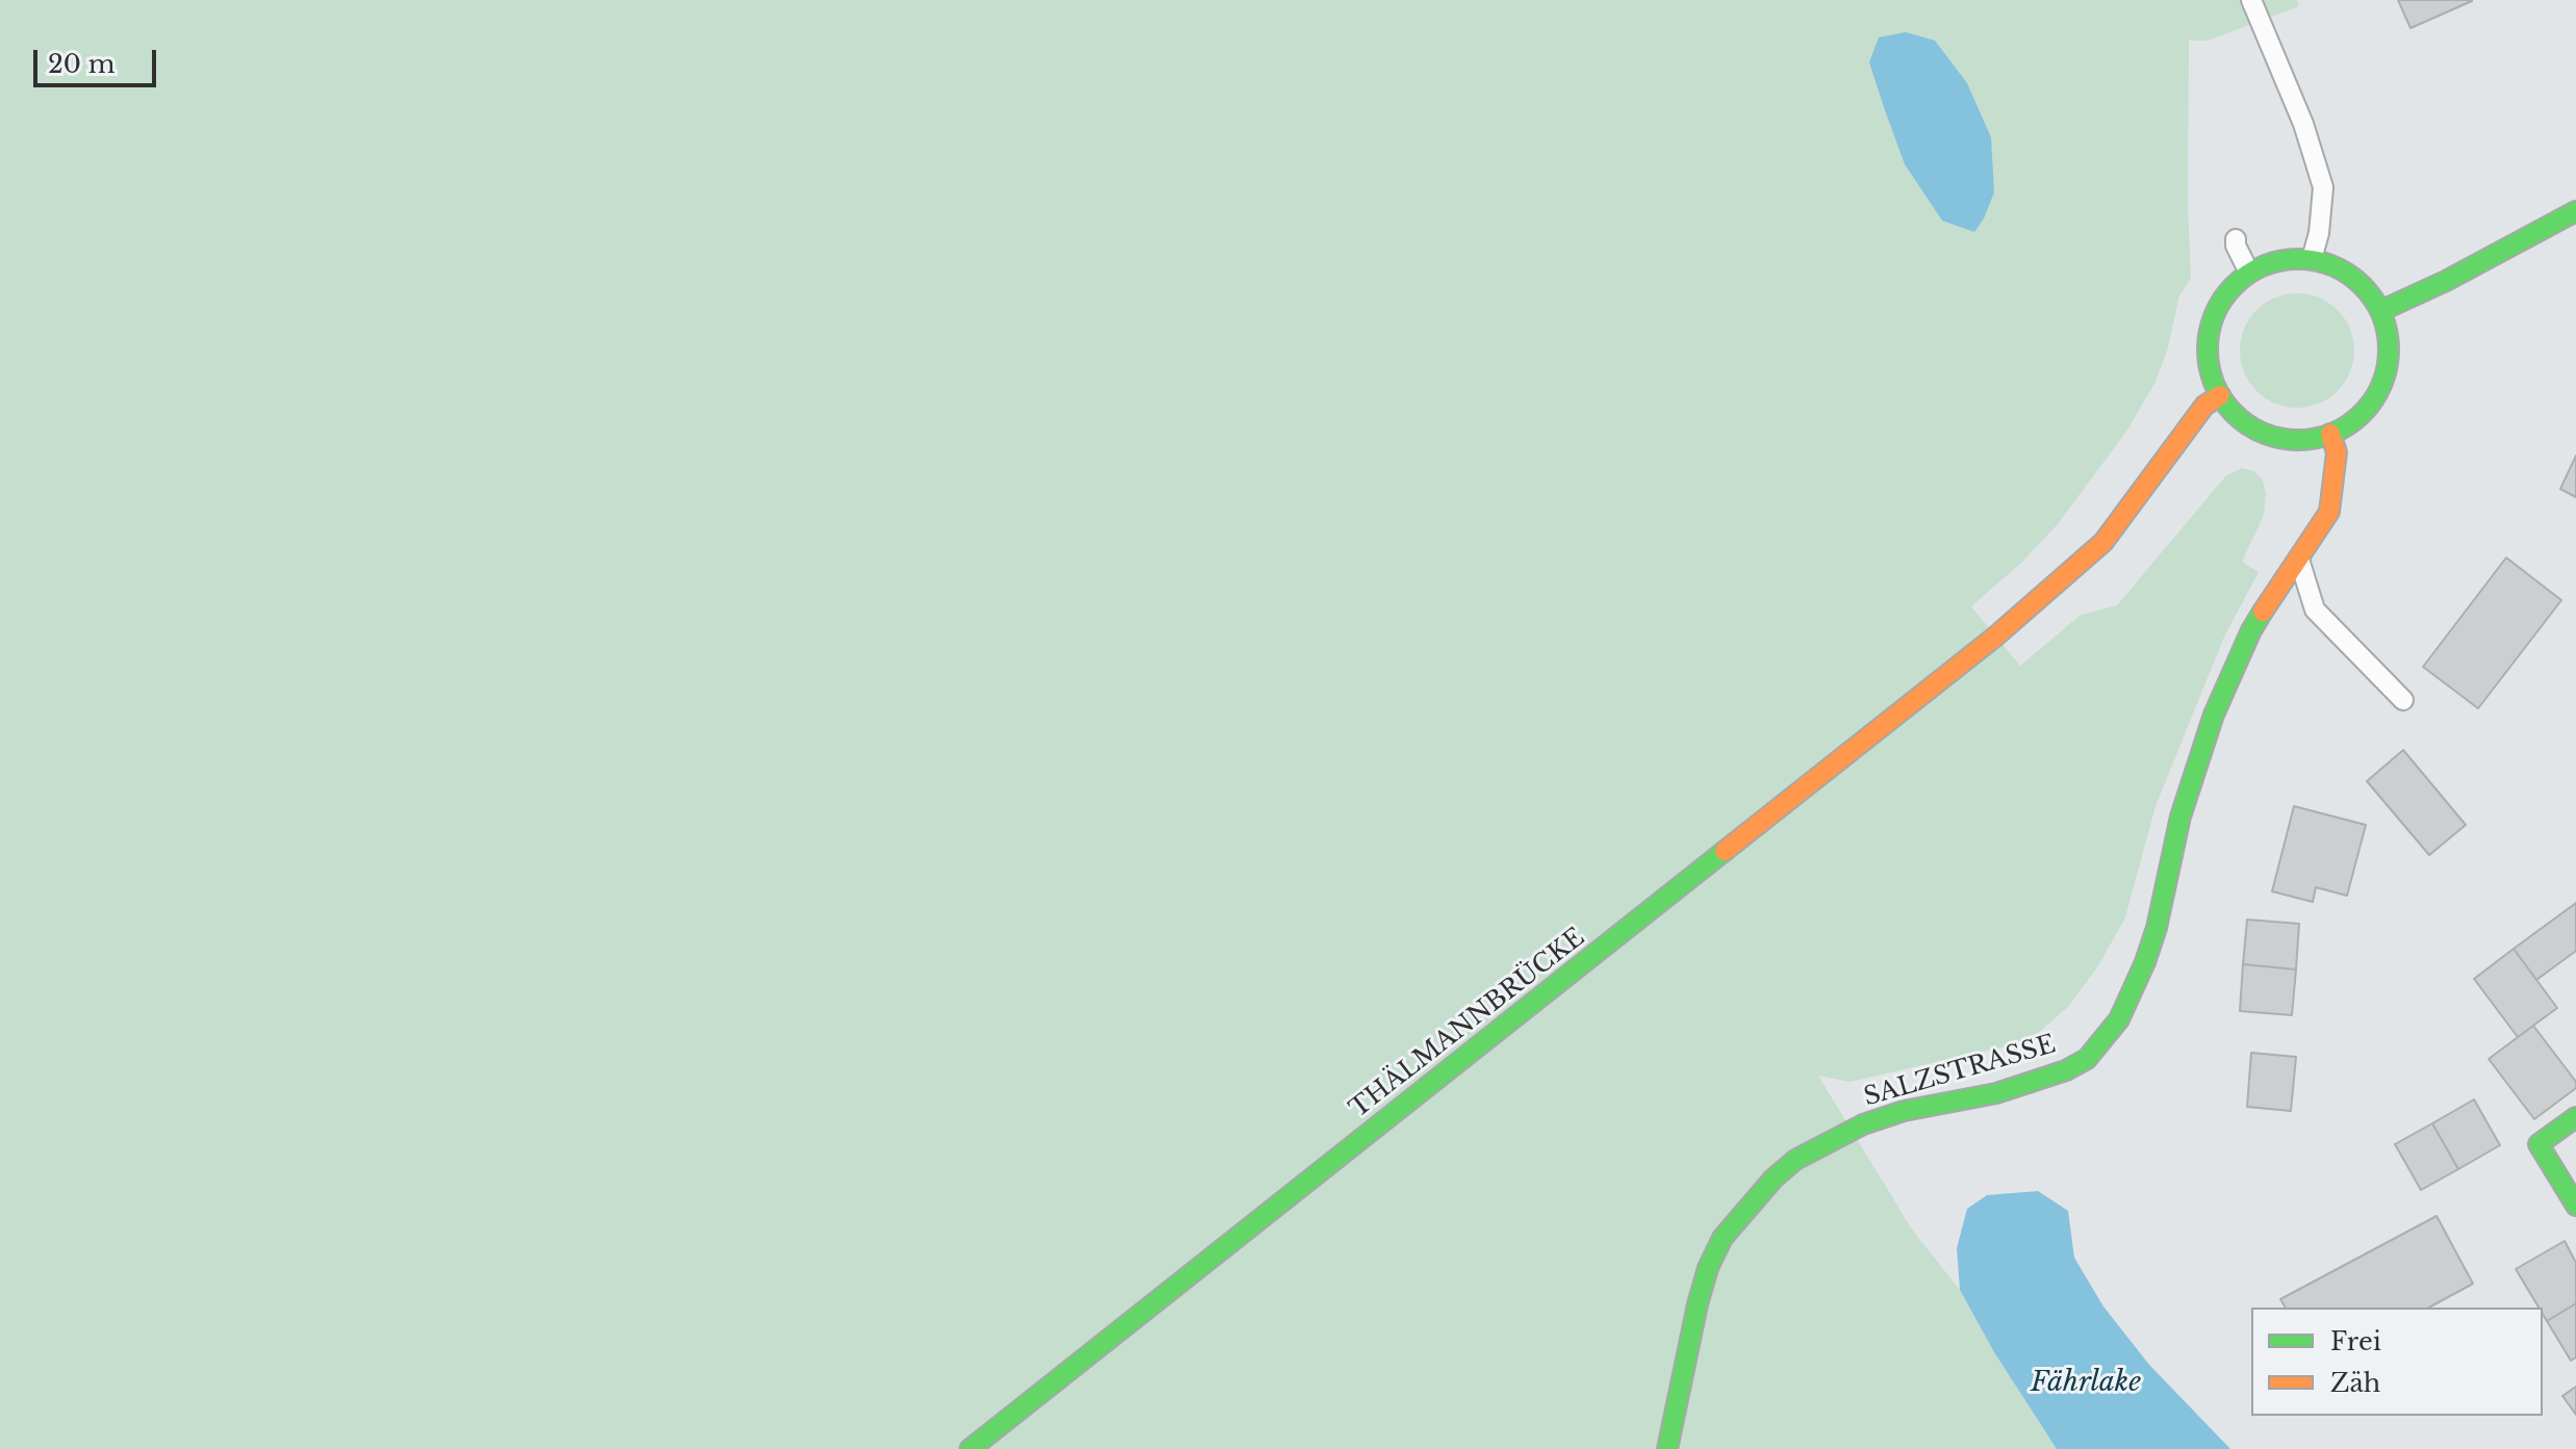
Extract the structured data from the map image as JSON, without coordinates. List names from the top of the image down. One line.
{"streets":{"street":["THÄLMANNBRÜCKE","SALZSTRASSE"]},"crossings":[["THÄLMANNBRÜCKE","SALZSTRASSE"]],"water":["Fährlake"],"legend":["Frei","Zäh"],"scale_bar":"20 m"}
